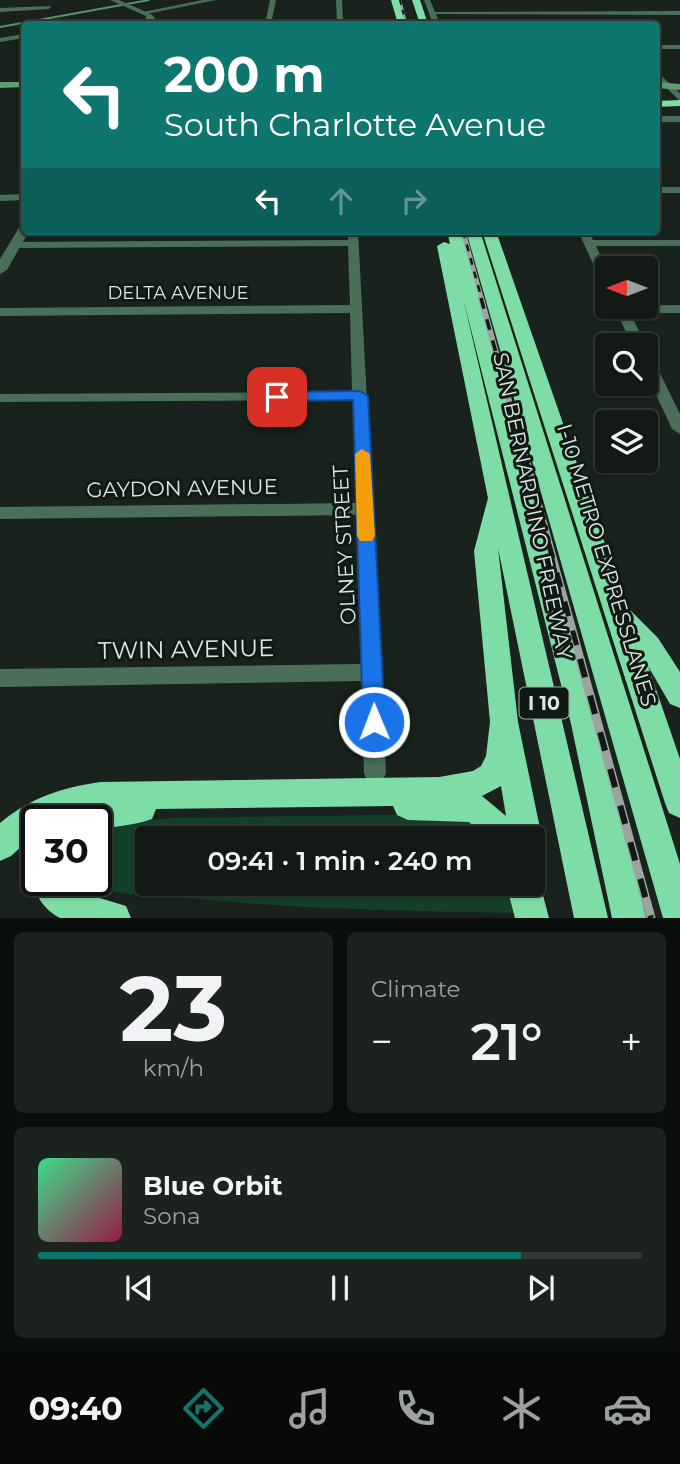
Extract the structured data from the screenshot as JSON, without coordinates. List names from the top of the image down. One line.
{"streets":{"highway":["SAN BERNARDINO FREEWAY","I-10 METRO EXPRESSLANES","I 10"],"street":["DELTA AVENUE","GAYDON AVENUE","OLNEY STREET","TWIN AVENUE"]},"crossings":[["DELTA AVENUE","OLNEY STREET"],["GAYDON AVENUE","OLNEY STREET"],["OLNEY STREET","TWIN AVENUE"]],"north":"left","page":{"turn":["200 m","South Charlotte Avenue"],"limit":"30","trip":"09:41 · 1 min · 240 m","tile":[["23","km/h"],"Climate"],"heat":["−","21°","+"],"song":["Blue Orbit","Sona"],"tabs":"09:40"}}
